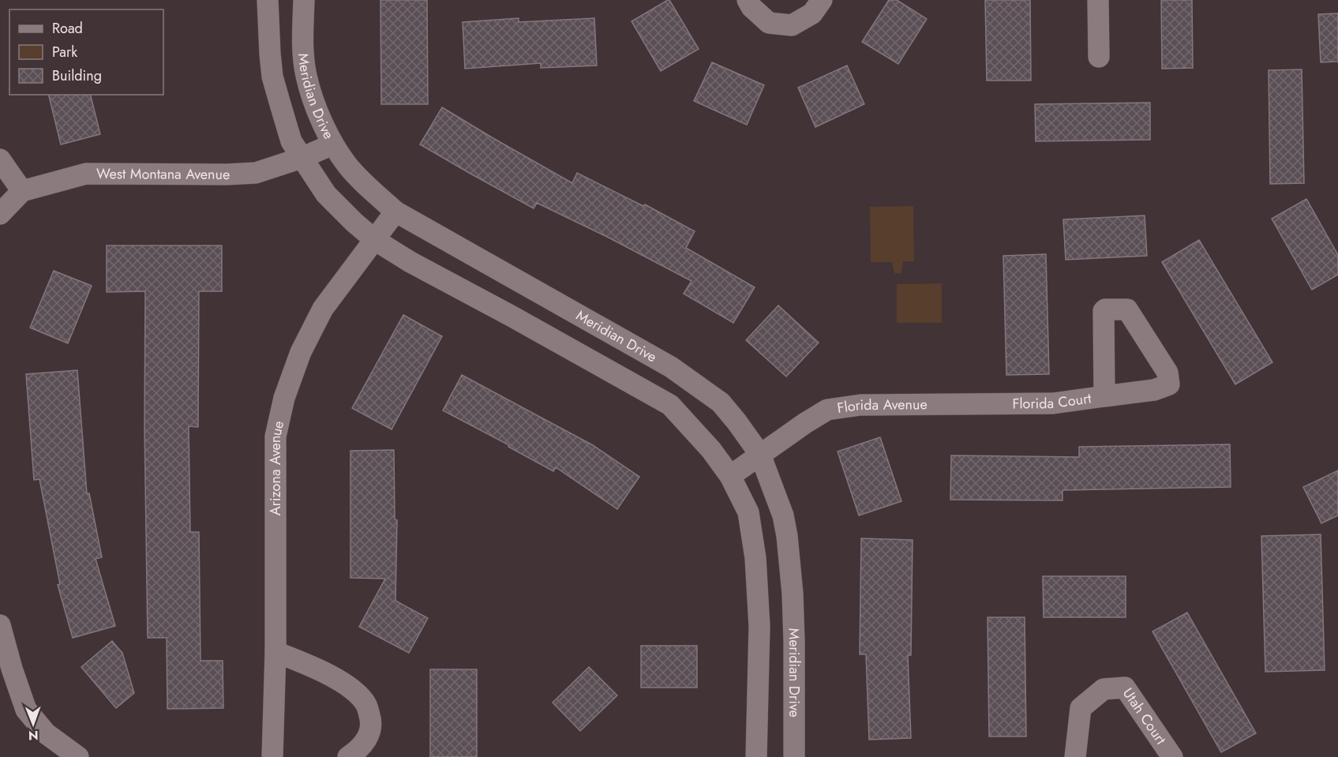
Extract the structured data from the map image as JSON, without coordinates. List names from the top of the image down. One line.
{"streets":{"street":["Meridian Drive","West Montana Avenue","Florida Court","Florida Avenue","Arizona Avenue","Utah Court"]},"crossings":[["Meridian Drive","West Montana Avenue"],["Meridian Drive","Florida Avenue"],["Meridian Drive","Arizona Avenue"],["Florida Court","Florida Avenue"]],"legend":["Road","Park","Building"],"north":"bottom"}
